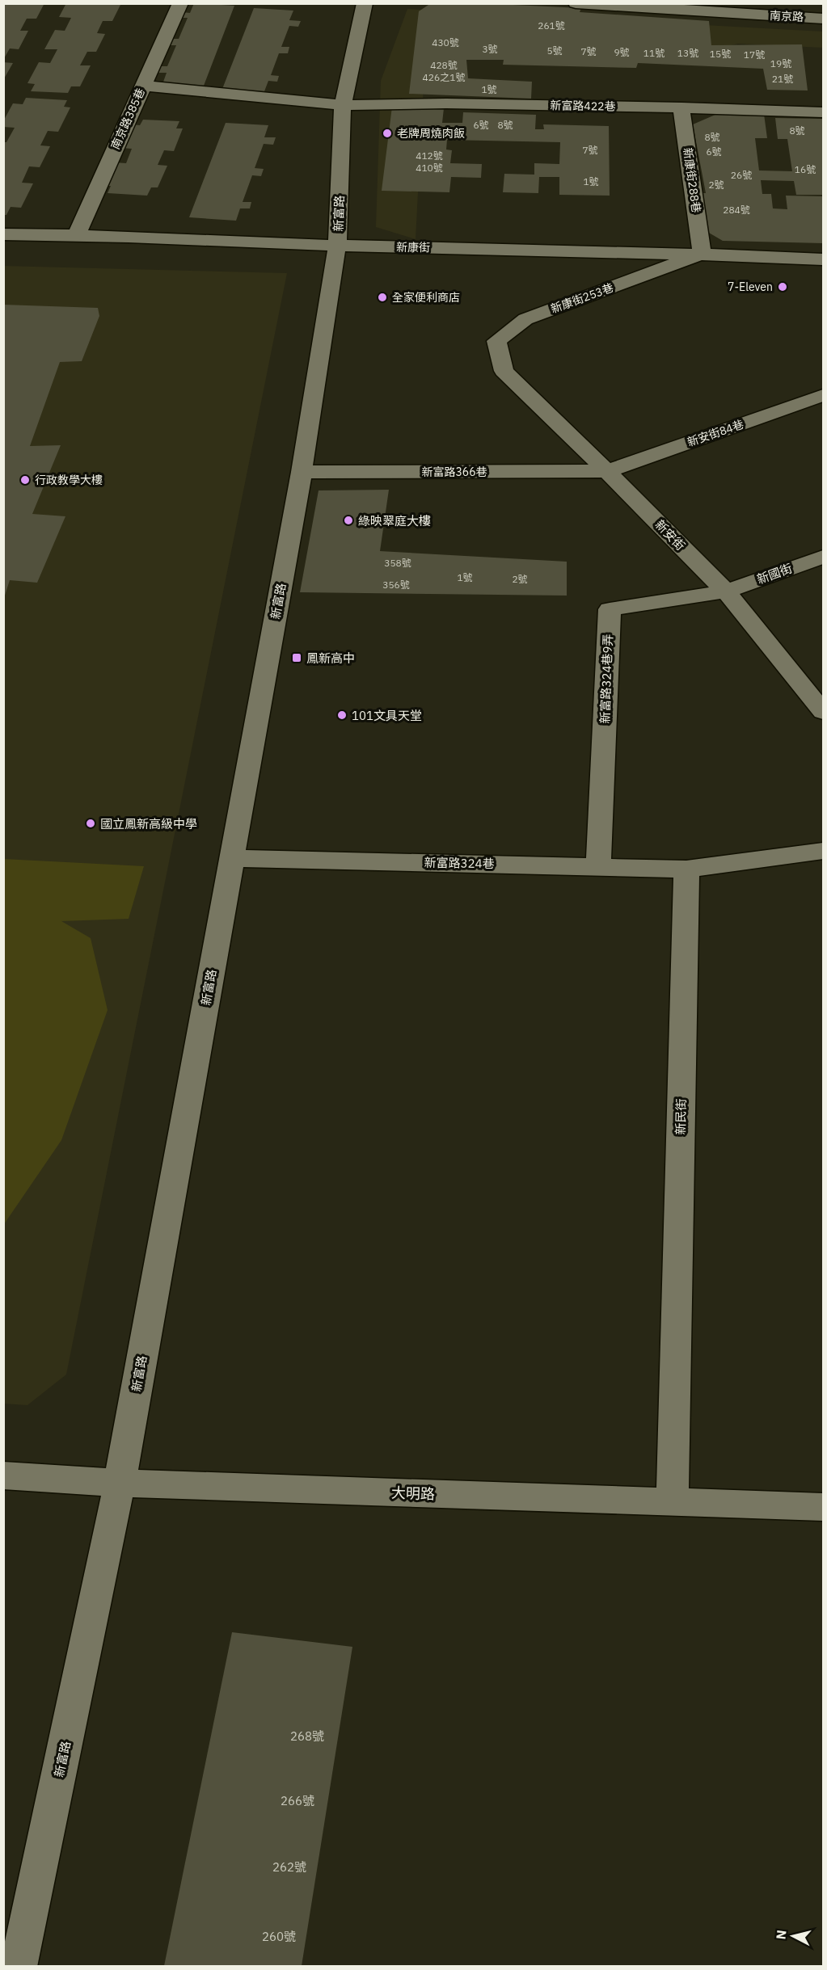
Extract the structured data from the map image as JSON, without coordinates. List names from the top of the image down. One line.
{"streets":{"street":["南京路","新富路422巷","南京路385巷","新康街288巷","新富路","新康街","新康街253巷","新安街84巷","新富路366巷","新安街","新國街","新富路324巷9弄","新富路324巷","新民街","大明路"]},"crossings":[["新富路422巷","南京路385巷"],["新富路422巷","新康街288巷"],["新富路422巷","新富路"],["南京路385巷","新康街"],["新康街288巷","新康街"],["新康街288巷","新康街253巷"],["新富路","新康街"],["新富路","新富路366巷"],["新富路","新富路324巷"],["新富路","大明路"],["新康街","新康街253巷"],["新康街253巷","新安街"],["新安街84巷","新富路366巷"],["新安街84巷","新安街"],["新富路366巷","新安街"],["新安街","新國街"],["新安街","新富路324巷9弄"],["新國街","新富路324巷9弄"],["新富路324巷9弄","新富路324巷"],["新富路324巷","新民街"],["新民街","大明路"]],"places":{"other":["老牌周燒肉飯","7-Eleven","全家便利商店","行政教學大樓","綠映翠庭大樓","101文具天堂","國立鳳新高級中學"],"transit":["鳳新高中"]},"house_numbers":["261號","430號","3號","5號","7號","9號","11號","13號","15號","17號","19號","428號","426之1號","21號","1號","6號","8號","8號","8號","7號","6號","412號","410號","16號","26號","1號","2號","284號","358號","1號","2號","356號","268號","266號","262號","260號"],"north":"left"}
